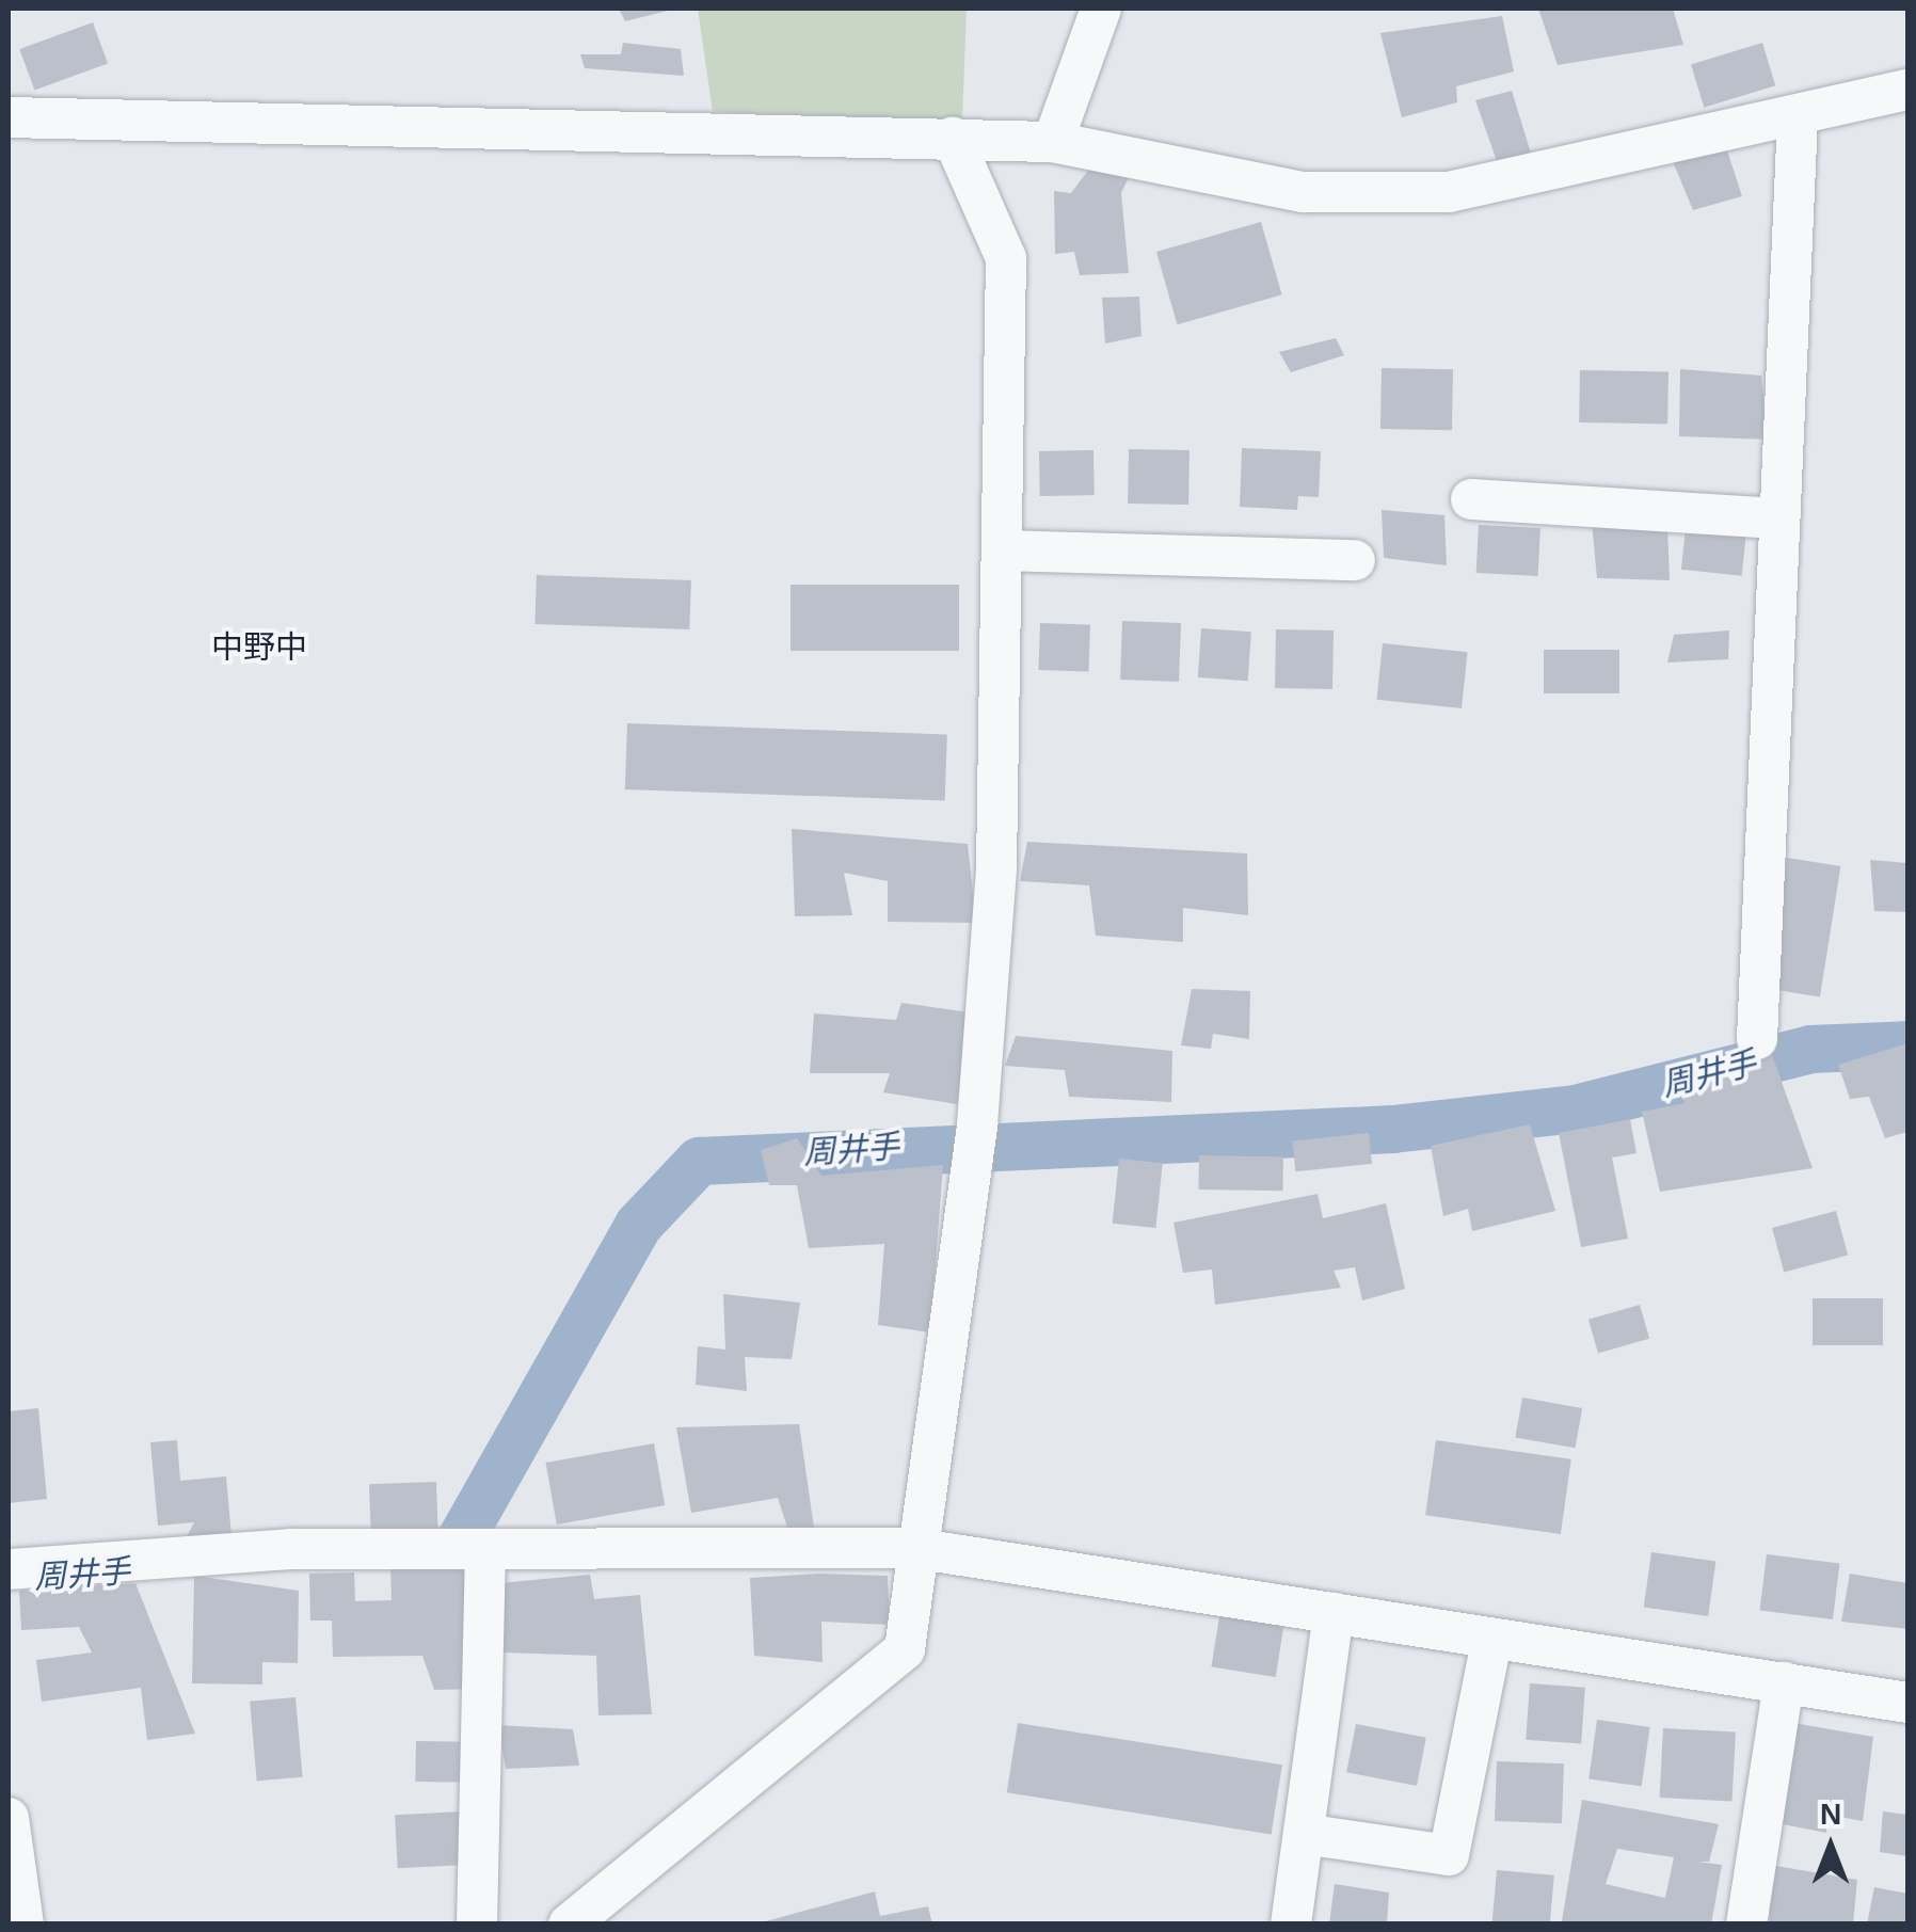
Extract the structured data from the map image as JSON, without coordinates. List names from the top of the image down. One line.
{"districts":["中野中"],"water":["周井手"],"north":"top"}
